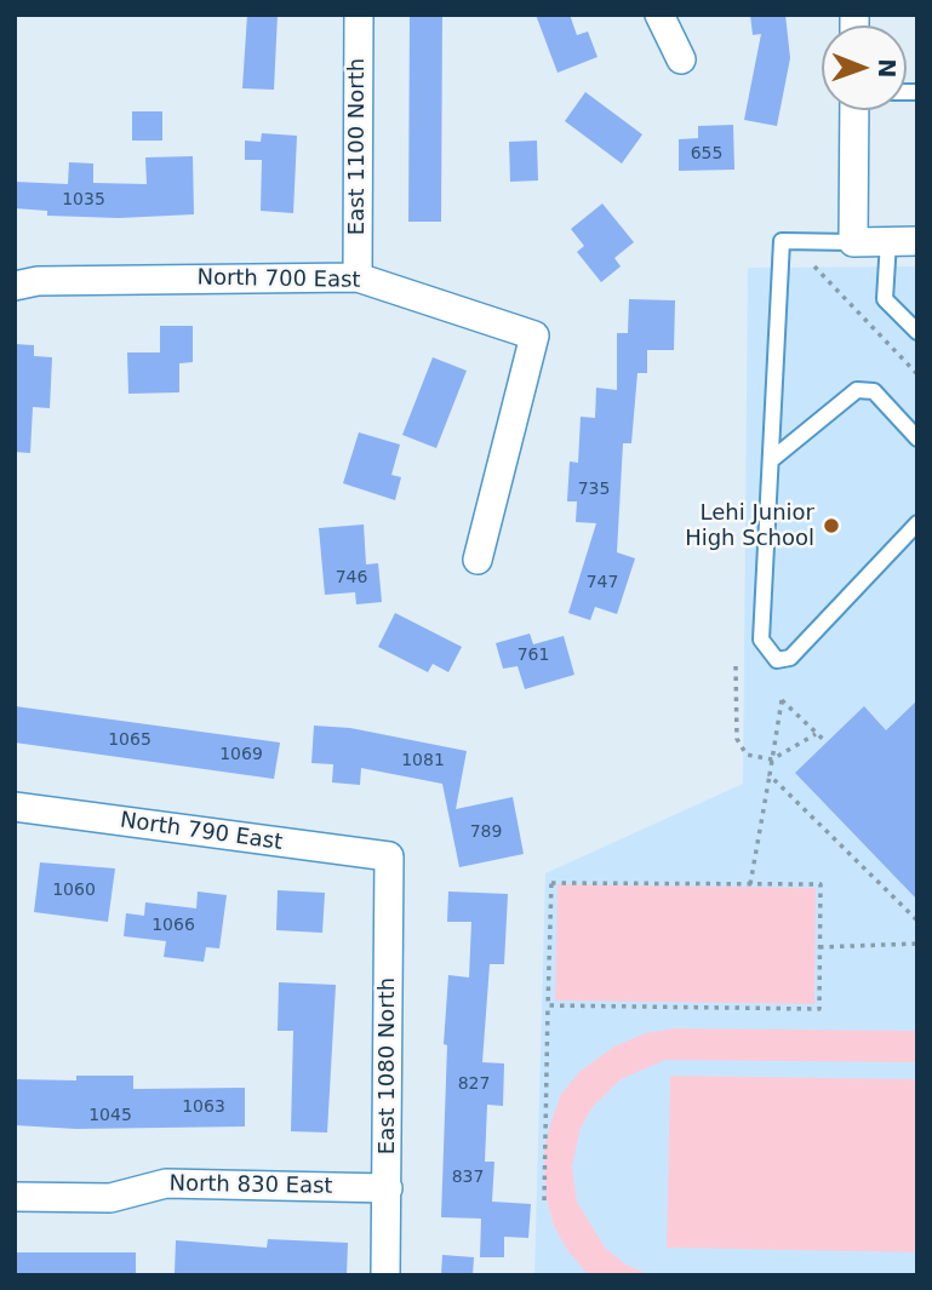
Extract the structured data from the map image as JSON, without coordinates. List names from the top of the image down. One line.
{"streets":{"street":["East 1100 North","North 700 East","North 790 East","East 1080 North","North 830 East"]},"crossings":[["East 1100 North","North 700 East"],["North 790 East","East 1080 North"],["East 1080 North","North 830 East"]],"places":["Lehi Junior High School"],"house_numbers":["655","1035","735","746","747","761","1065","1069","1081","789","1060","1066","827","1063","1045","837"],"north":"right"}
